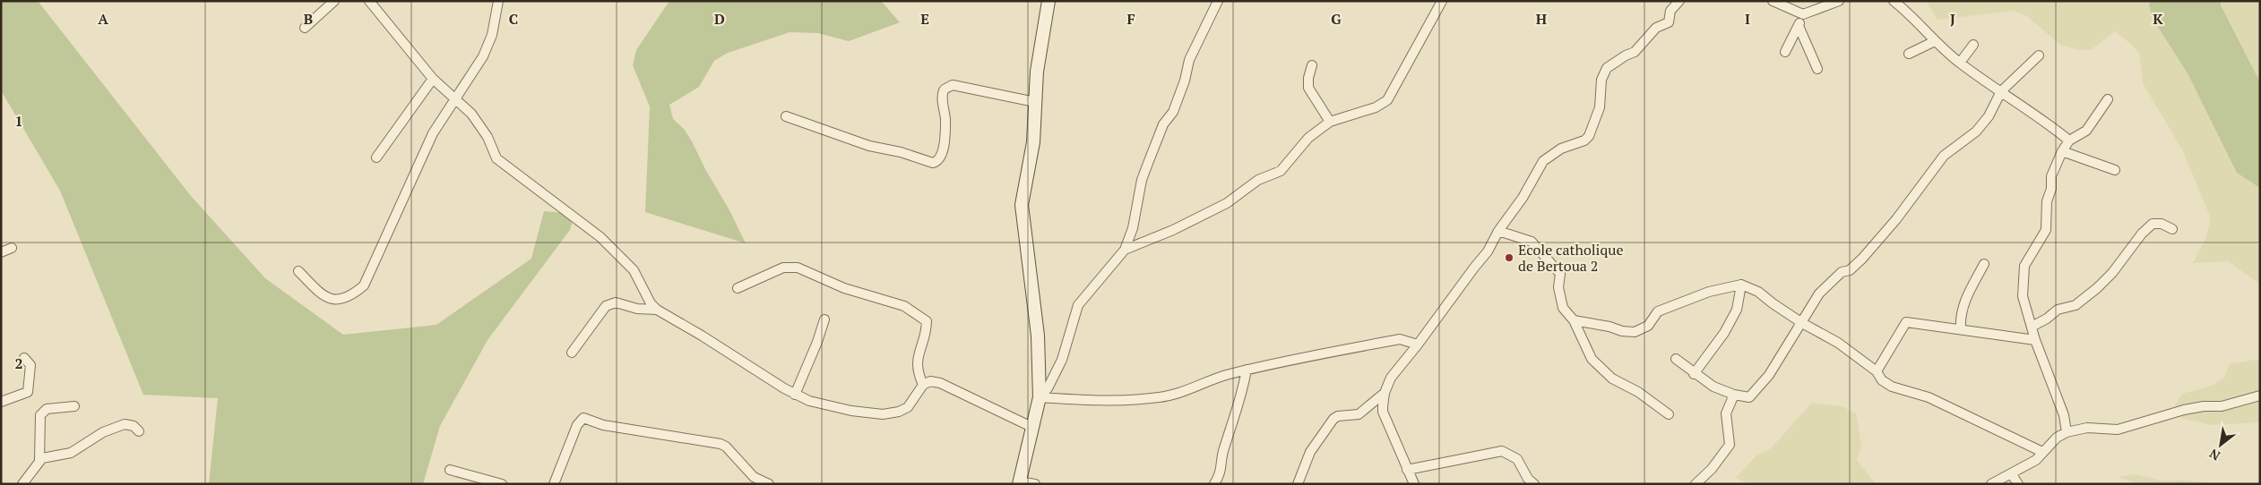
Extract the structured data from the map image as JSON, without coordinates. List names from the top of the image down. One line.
{"places":["Ecole catholique de Bertoua 2"],"north":"bottom left","grid":{"columns":["A","B","C","D","E","F","G","H","I","J","K"],"rows":["1","2"]}}
